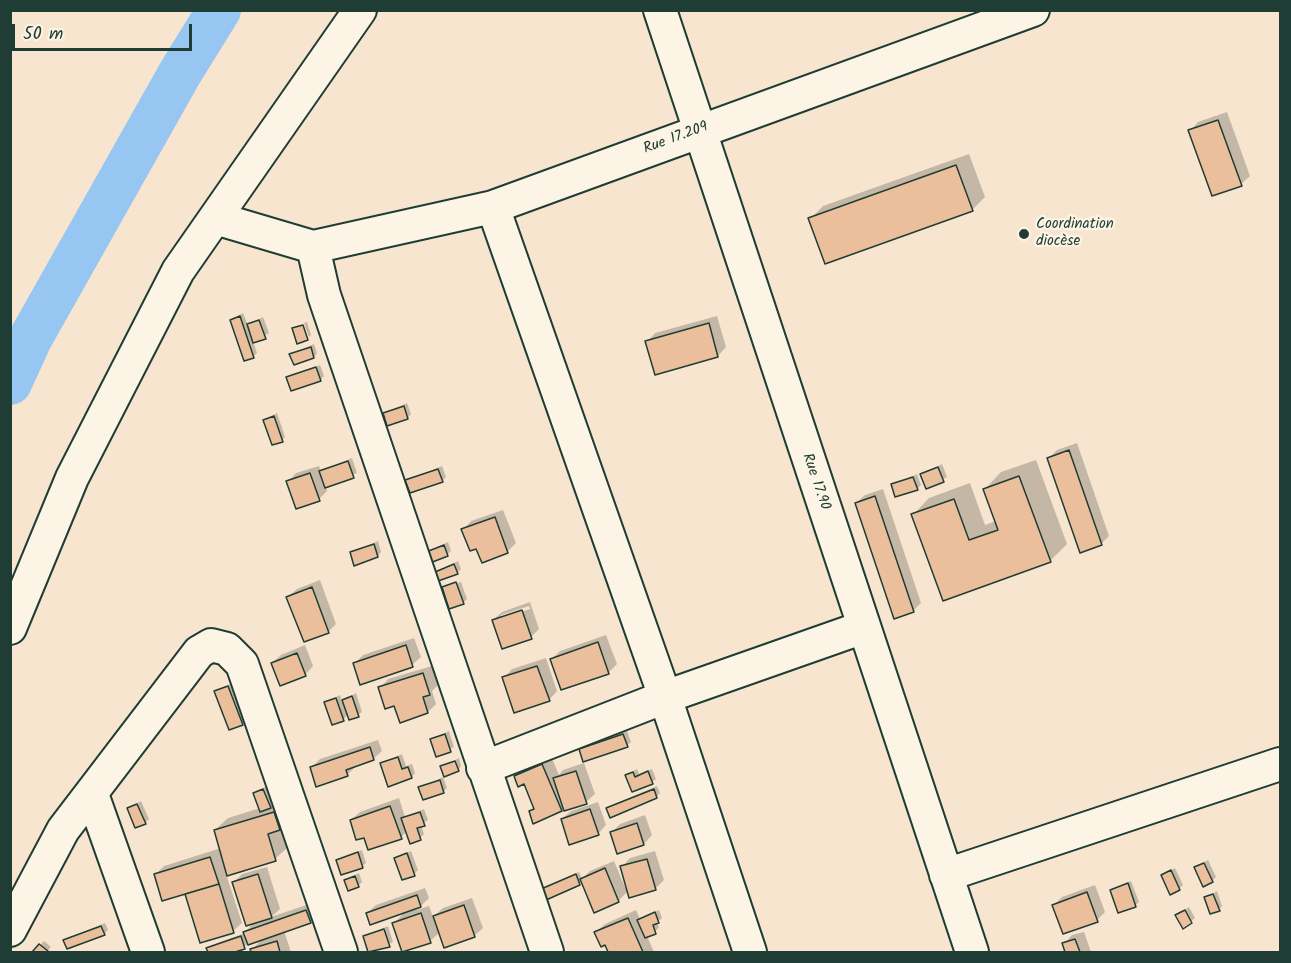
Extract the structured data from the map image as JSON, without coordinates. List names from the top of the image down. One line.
{"streets":{"street":["Rue 17.209","Rue 17.90"]},"crossings":[["Rue 17.209","Rue 17.90"]],"places":["Coordination diocèse"],"scale_bar":"50 m"}
